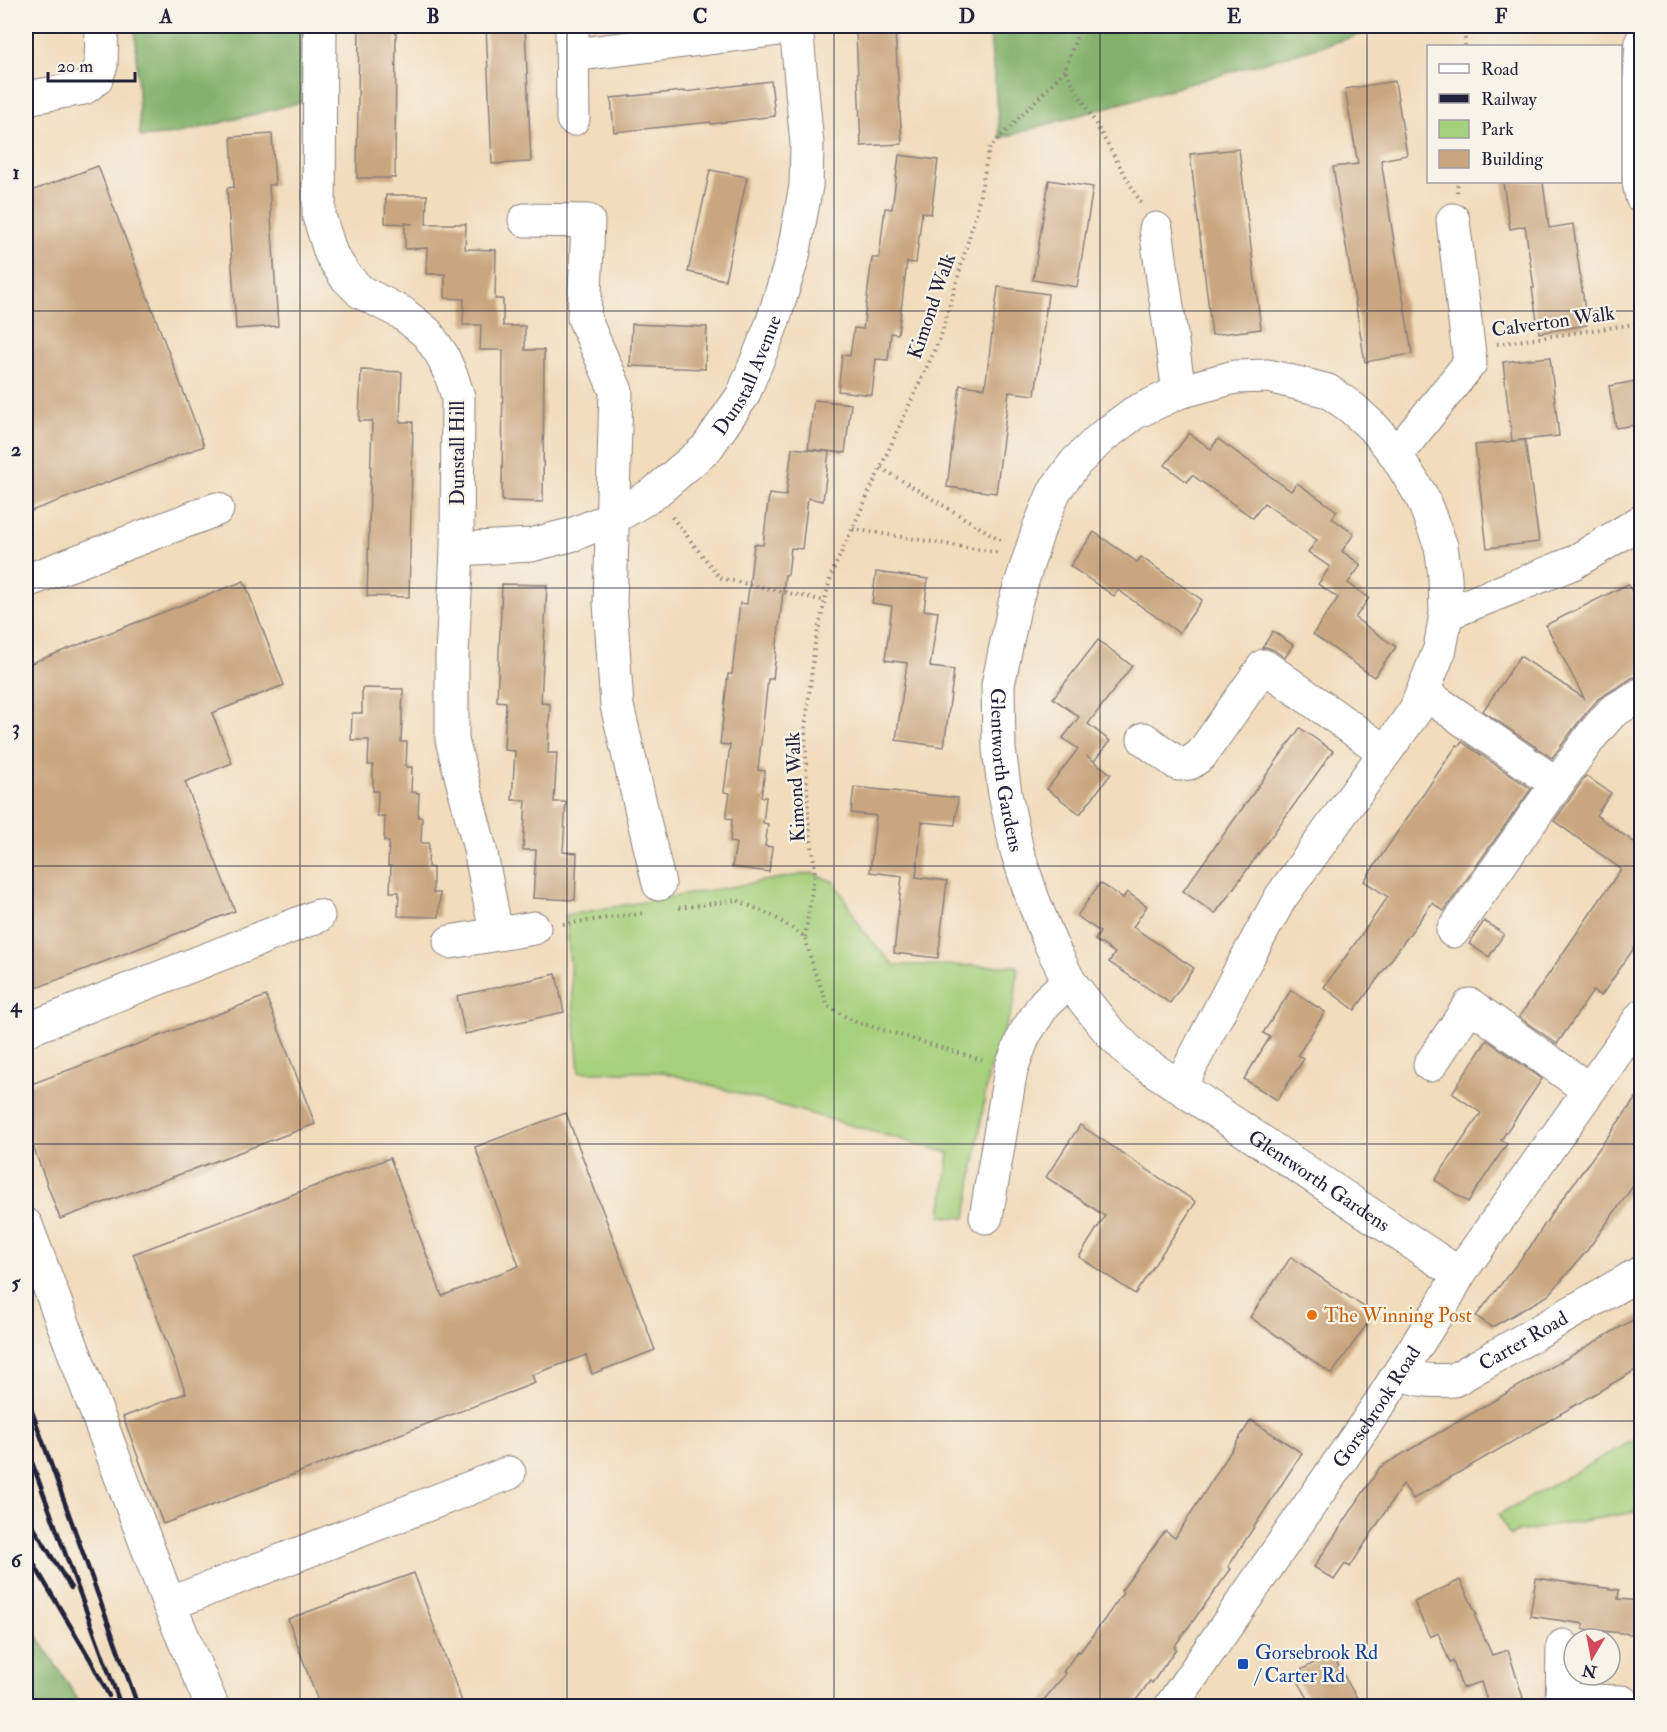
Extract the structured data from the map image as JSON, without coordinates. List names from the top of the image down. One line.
{"streets":{"street":["Dunstall Avenue","Dunstall Hill","Glentworth Gardens","Carter Road","Gorsebrook Road"],"path":["Kimond Walk","Calverton Walk"]},"crossings":[["Dunstall Avenue","Dunstall Hill"],["Glentworth Gardens","Gorsebrook Road"],["Carter Road","Gorsebrook Road"]],"places":{"other":["The Winning Post"],"transit":["Gorsebrook Rd / Carter Rd"]},"legend":["Road","Railway","Park","Building"],"scale_bar":"20 m","north":"bottom","grid":{"columns":["A","B","C","D","E","F"],"rows":["1","2","3","4","5","6"]}}
